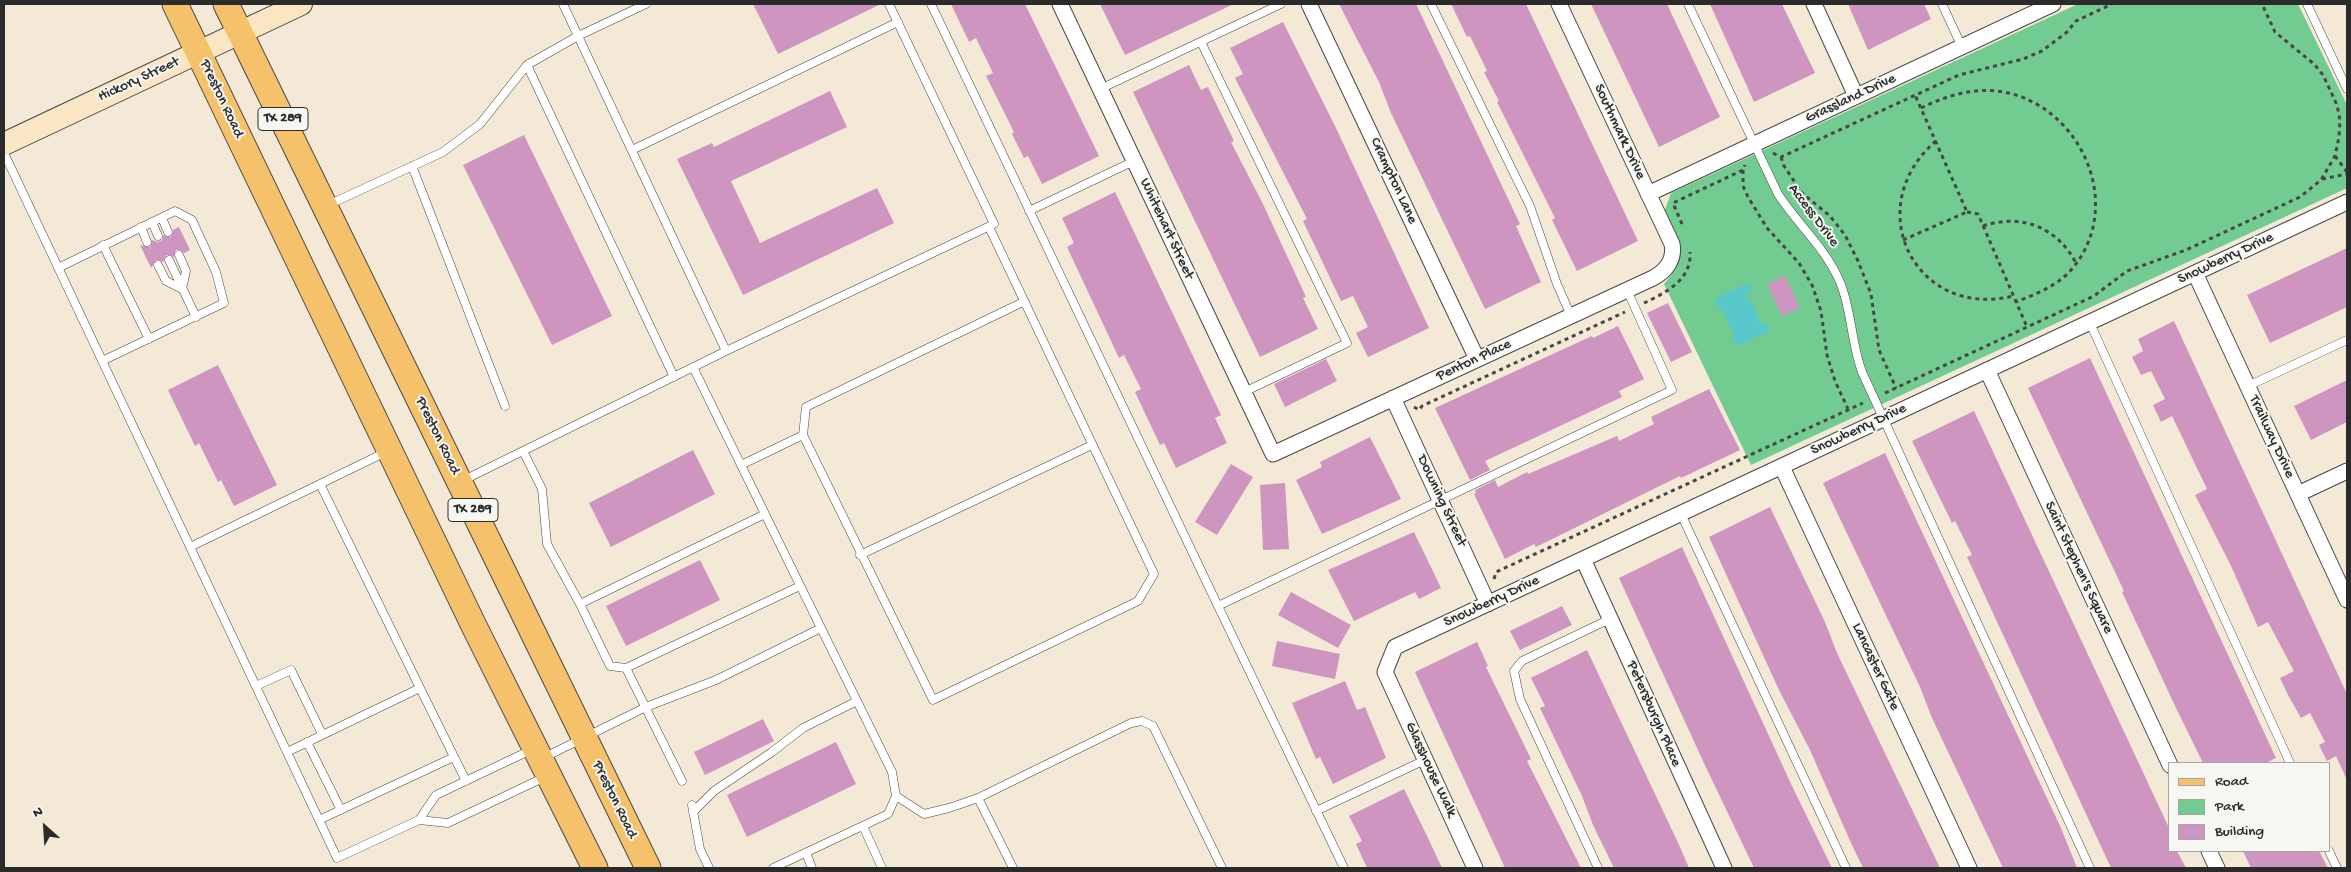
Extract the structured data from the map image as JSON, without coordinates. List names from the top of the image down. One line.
{"streets":{"main road":["Preston Road","TX 289"],"street":["Hickory Street","Grassland Drive","Southmark Drive","Crampton Lane","Whitehart Street","Snowberry Drive","Penton Place","Trailway Drive","Downing Street","Saint Stephen's Square","Lancaster Gate","Petersburgh Place","Glasshouse Walk"],"lane":["Access Drive"]},"crossings":[["Hickory Street","Preston Road"],["Grassland Drive","Southmark Drive"],["Grassland Drive","Access Drive"],["Southmark Drive","Penton Place"],["Crampton Lane","Penton Place"],["Access Drive","Snowberry Drive"],["Whitehart Street","Penton Place"],["Snowberry Drive","Trailway Drive"],["Snowberry Drive","Downing Street"],["Snowberry Drive","Saint Stephen's Square"],["Snowberry Drive","Lancaster Gate"],["Snowberry Drive","Petersburgh Place"],["Snowberry Drive","Glasshouse Walk"],["Penton Place","Downing Street"]],"legend":["Road","Park","Building"],"north":"top left"}
